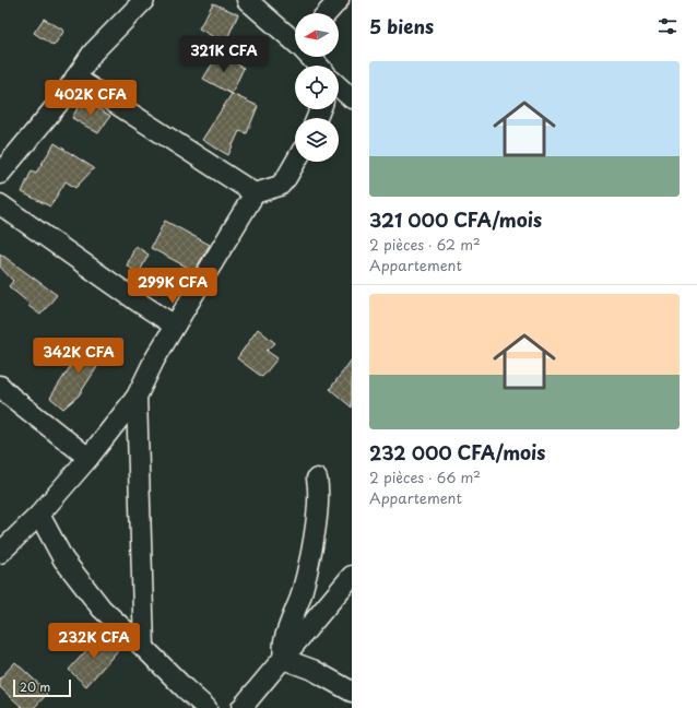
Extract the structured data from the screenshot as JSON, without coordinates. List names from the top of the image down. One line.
{"scale_bar":"20 m","north":"left","page":{"heading":"5 biens","price":["321K CFA","402K CFA","299K CFA","342K CFA","232K CFA"],"list":[{"name":"321 000 CFA/mois","note":"2 pièces · 62 m² · Appartement"},{"name":"232 000 CFA/mois","note":"2 pièces · 66 m² · Appartement"}],"scale":"20 m"}}
